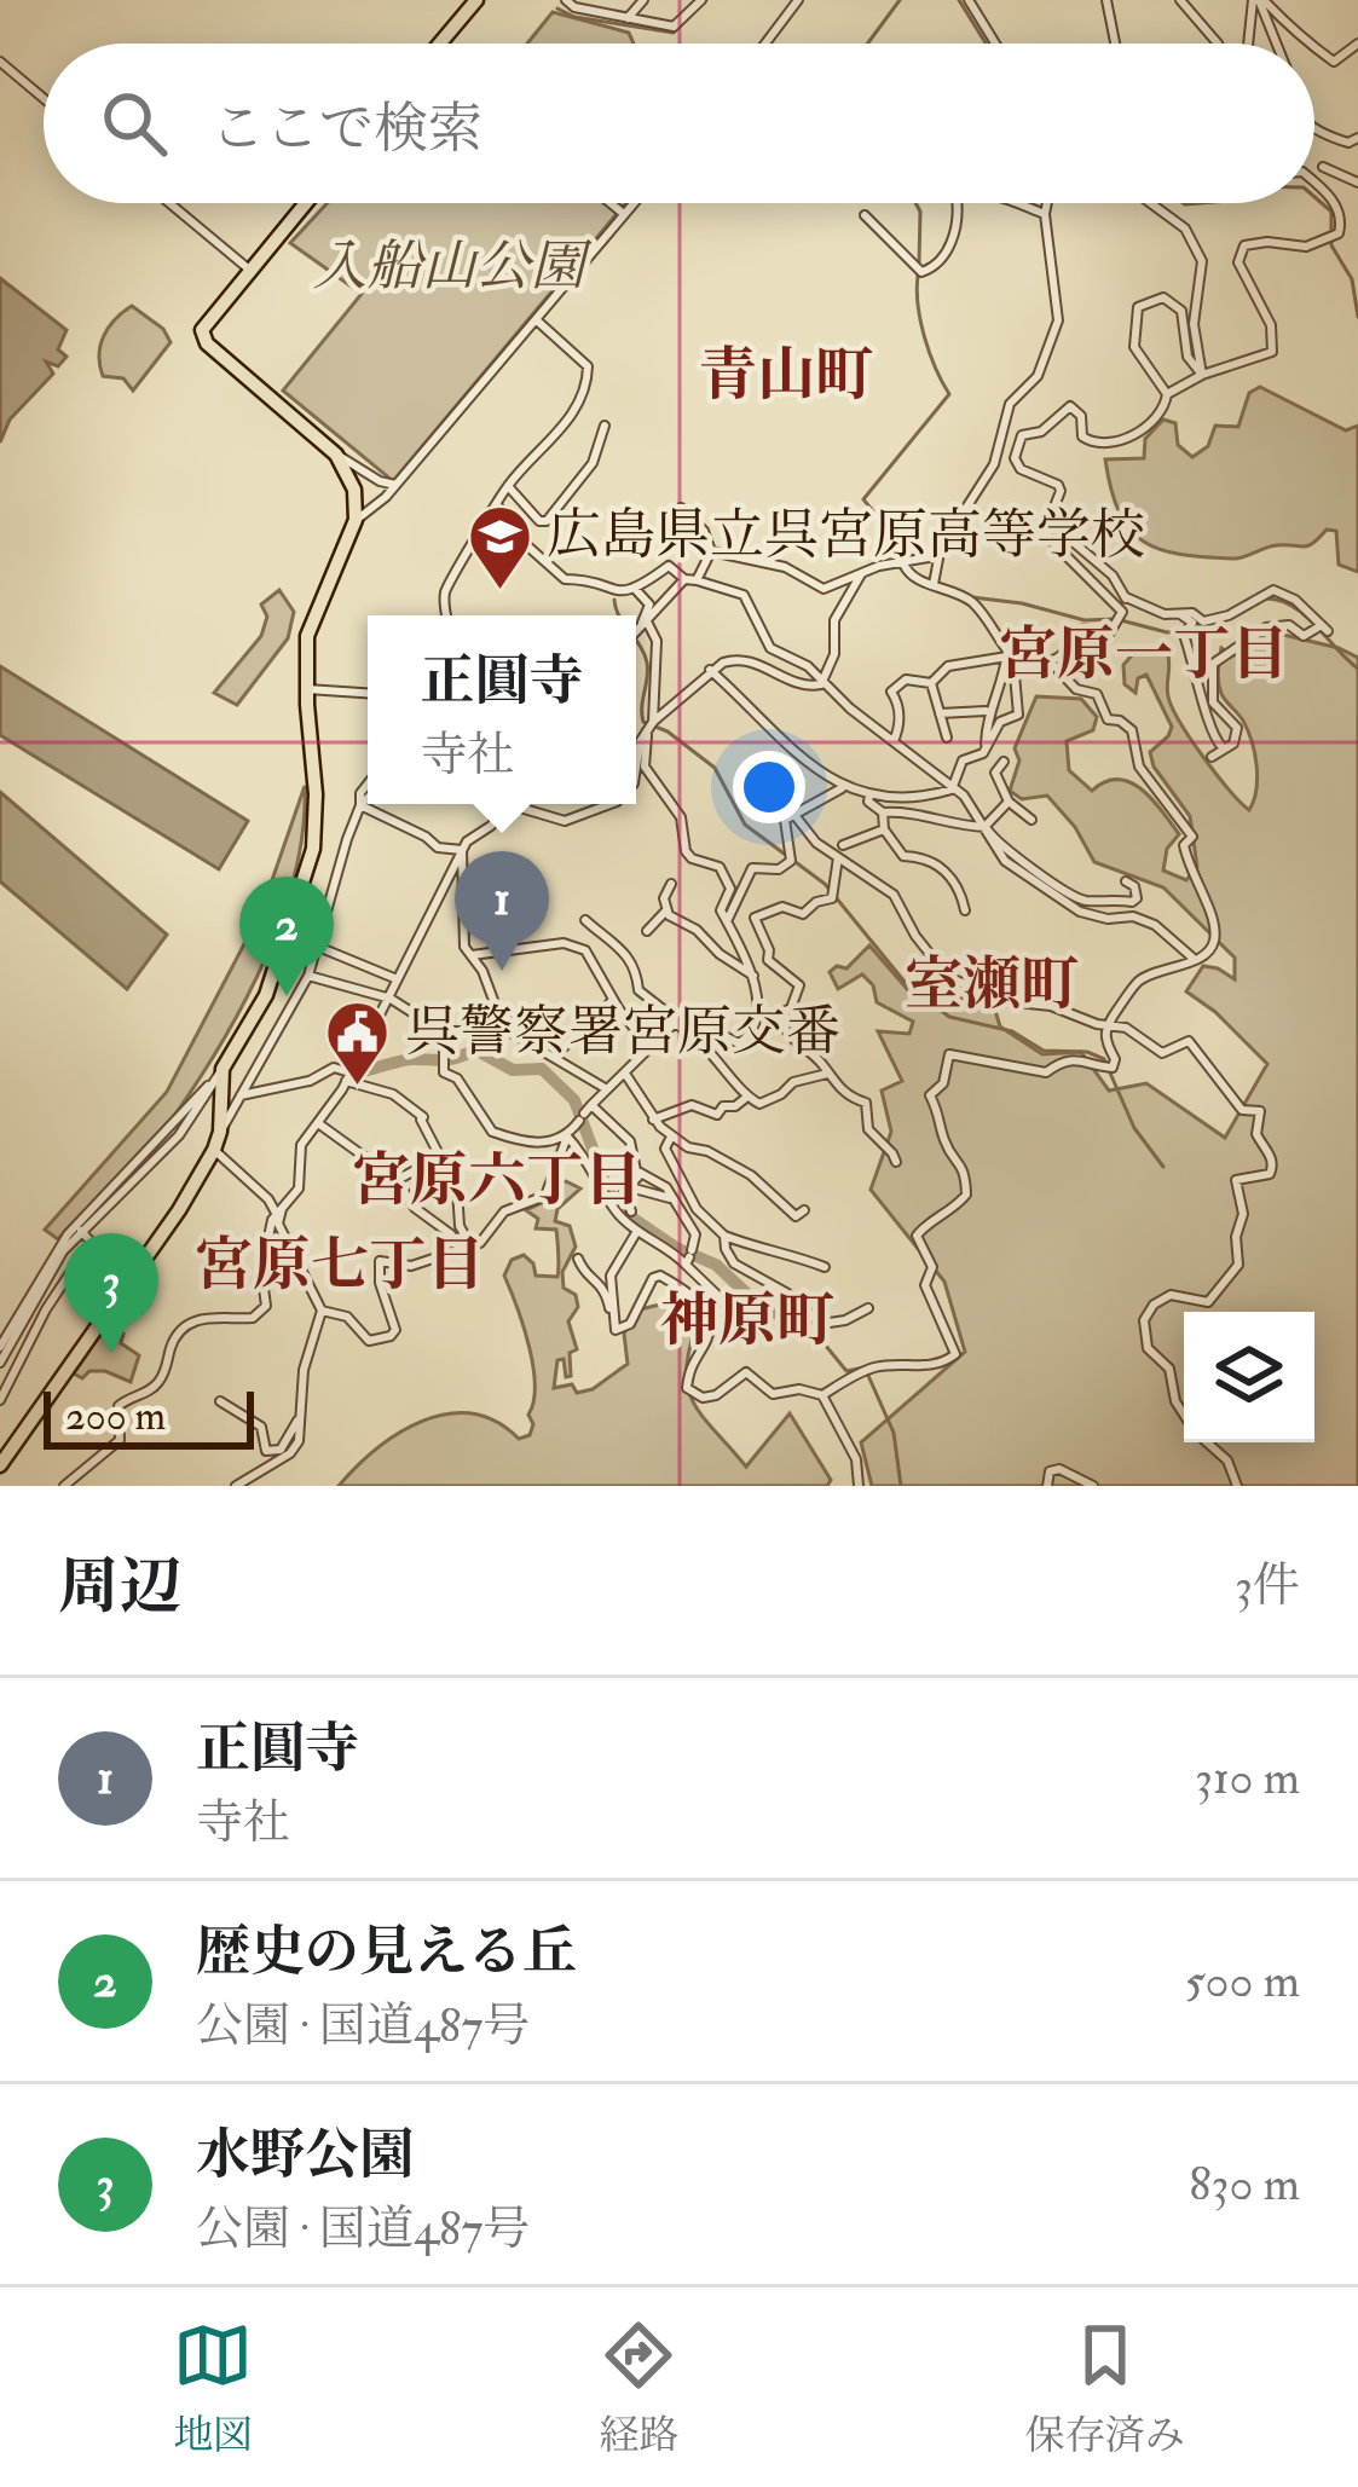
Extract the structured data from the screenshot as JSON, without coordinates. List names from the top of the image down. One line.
{"districts":["青山町","宮原一丁目","室瀬町","宮原六丁目","宮原七丁目","神原町"],"parks":["入船山公園"],"places":{"school or university":["広島県立呉宮原高等学校"],"public building":["呉警察署宮原交番"]},"scale_bar":"200 m","page":{"search":"ここで検索","popup":["正圓寺","寺社"],"pins":["1","2","3"],"scale":"200 m","heading":["周辺","3件"],"list":[{"mark":"1","name":"正圓寺","note":"寺社","value":"310 m"},{"mark":"2","name":"歴史の見える丘","note":"公園 · 国道487号","value":"500 m"},{"mark":"3","name":"水野公園","note":"公園 · 国道487号","value":"830 m"}],"nav":["地図","経路","保存済み"]}}
